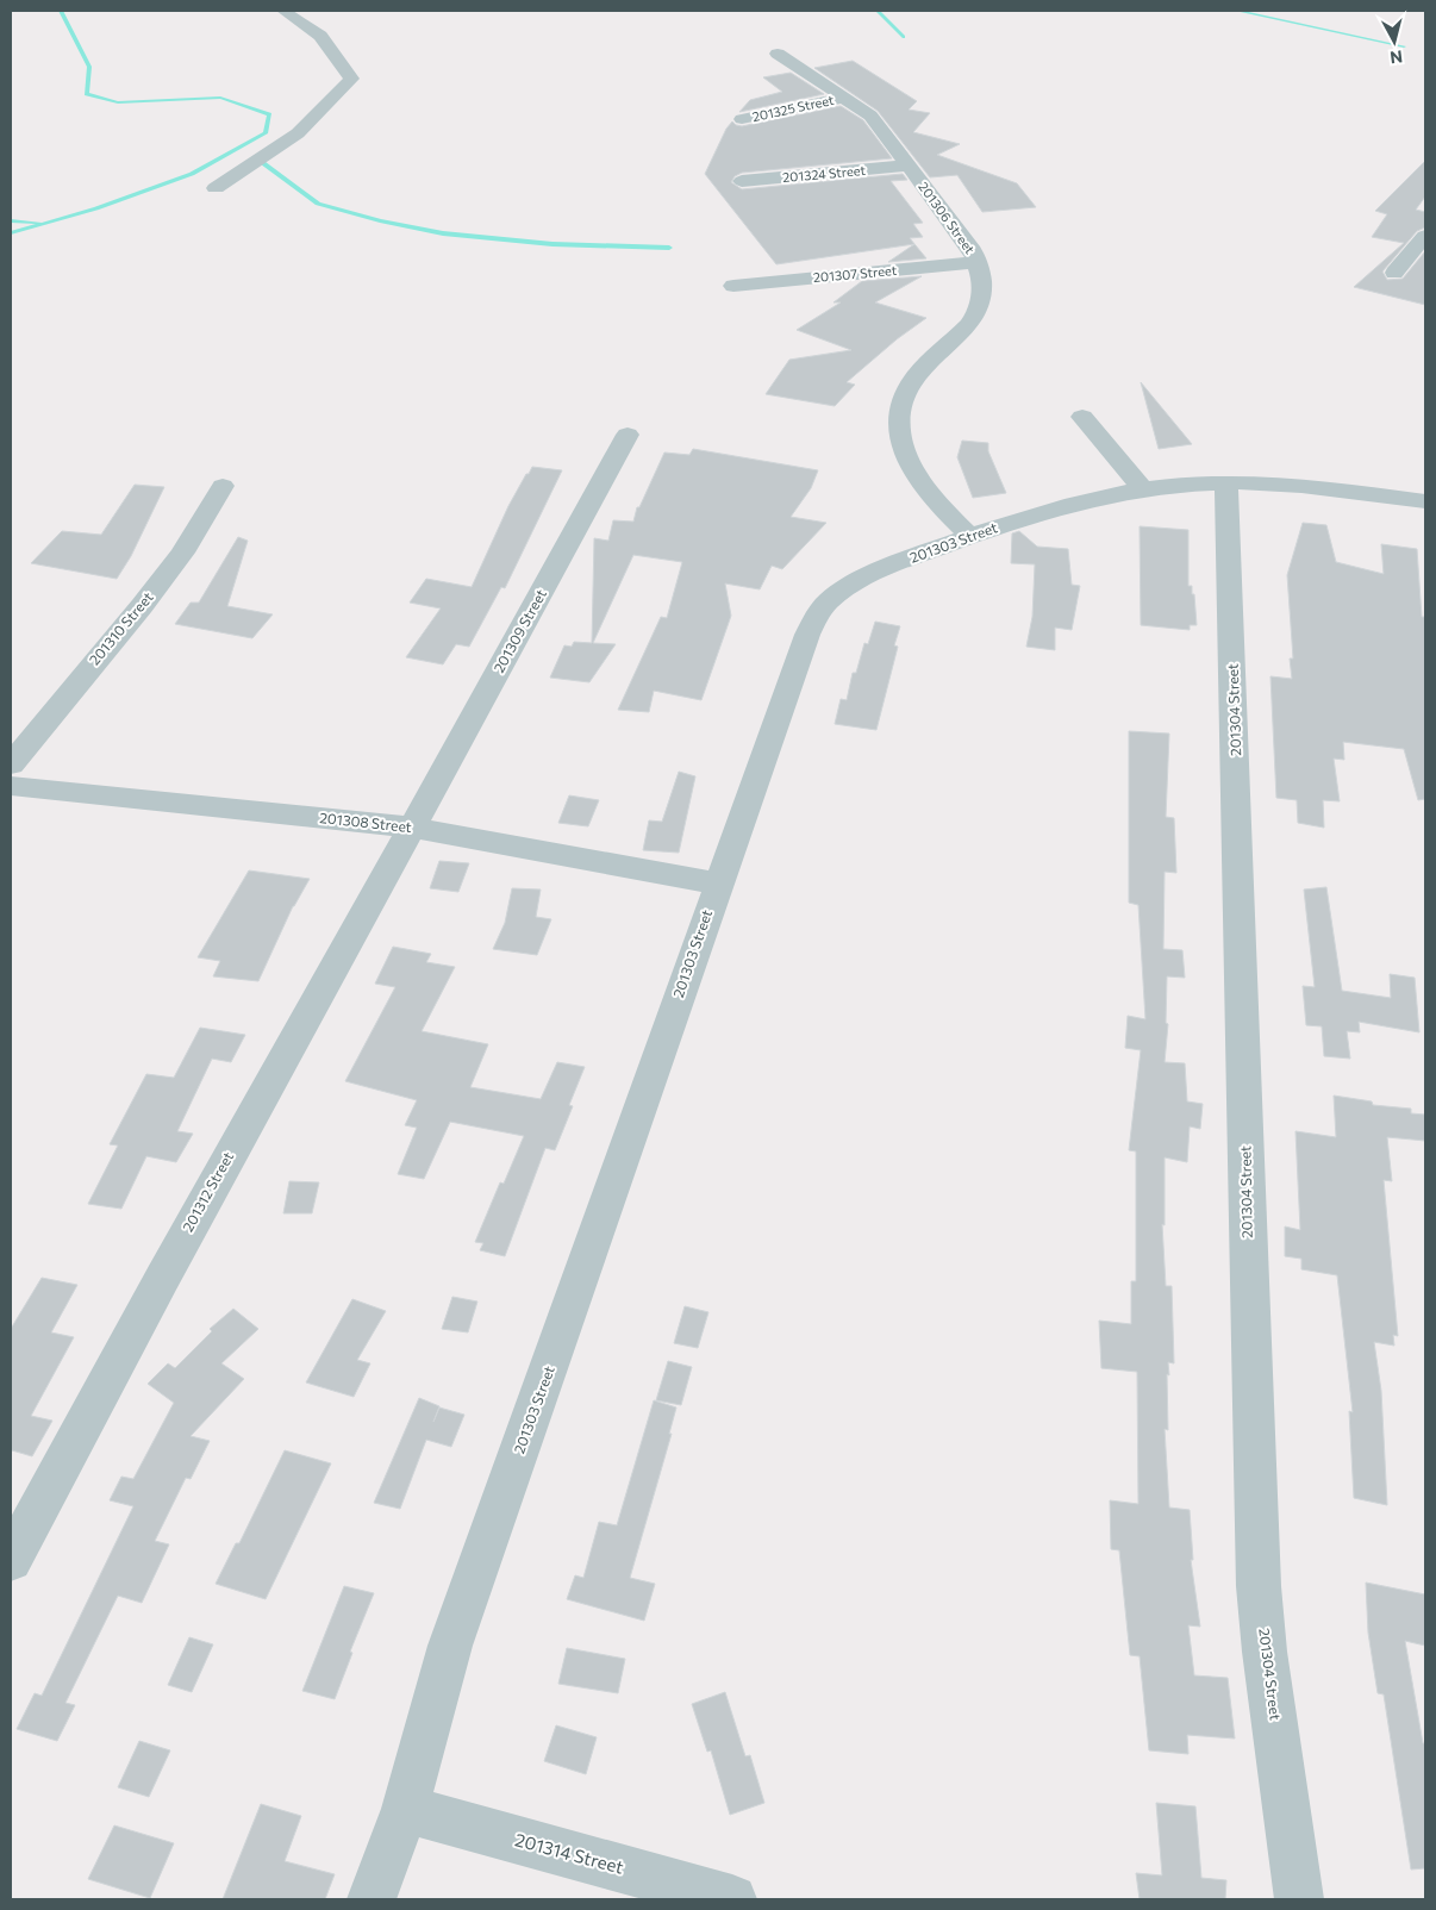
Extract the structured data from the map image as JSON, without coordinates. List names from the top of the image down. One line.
{"streets":{"street":["201325 Street","201324 Street","201306 Street","201307 Street","201303 Street","201310 Street","201309 Street","201304 Street","201308 Street","201312 Street","201314 Street"]},"crossings":[["201325 Street","201306 Street"],["201324 Street","201306 Street"],["201306 Street","201307 Street"],["201306 Street","201303 Street"],["201303 Street","201304 Street"],["201303 Street","201308 Street"],["201303 Street","201314 Street"],["201309 Street","201308 Street"],["201309 Street","201312 Street"],["201308 Street","201312 Street"]],"north":"bottom"}
